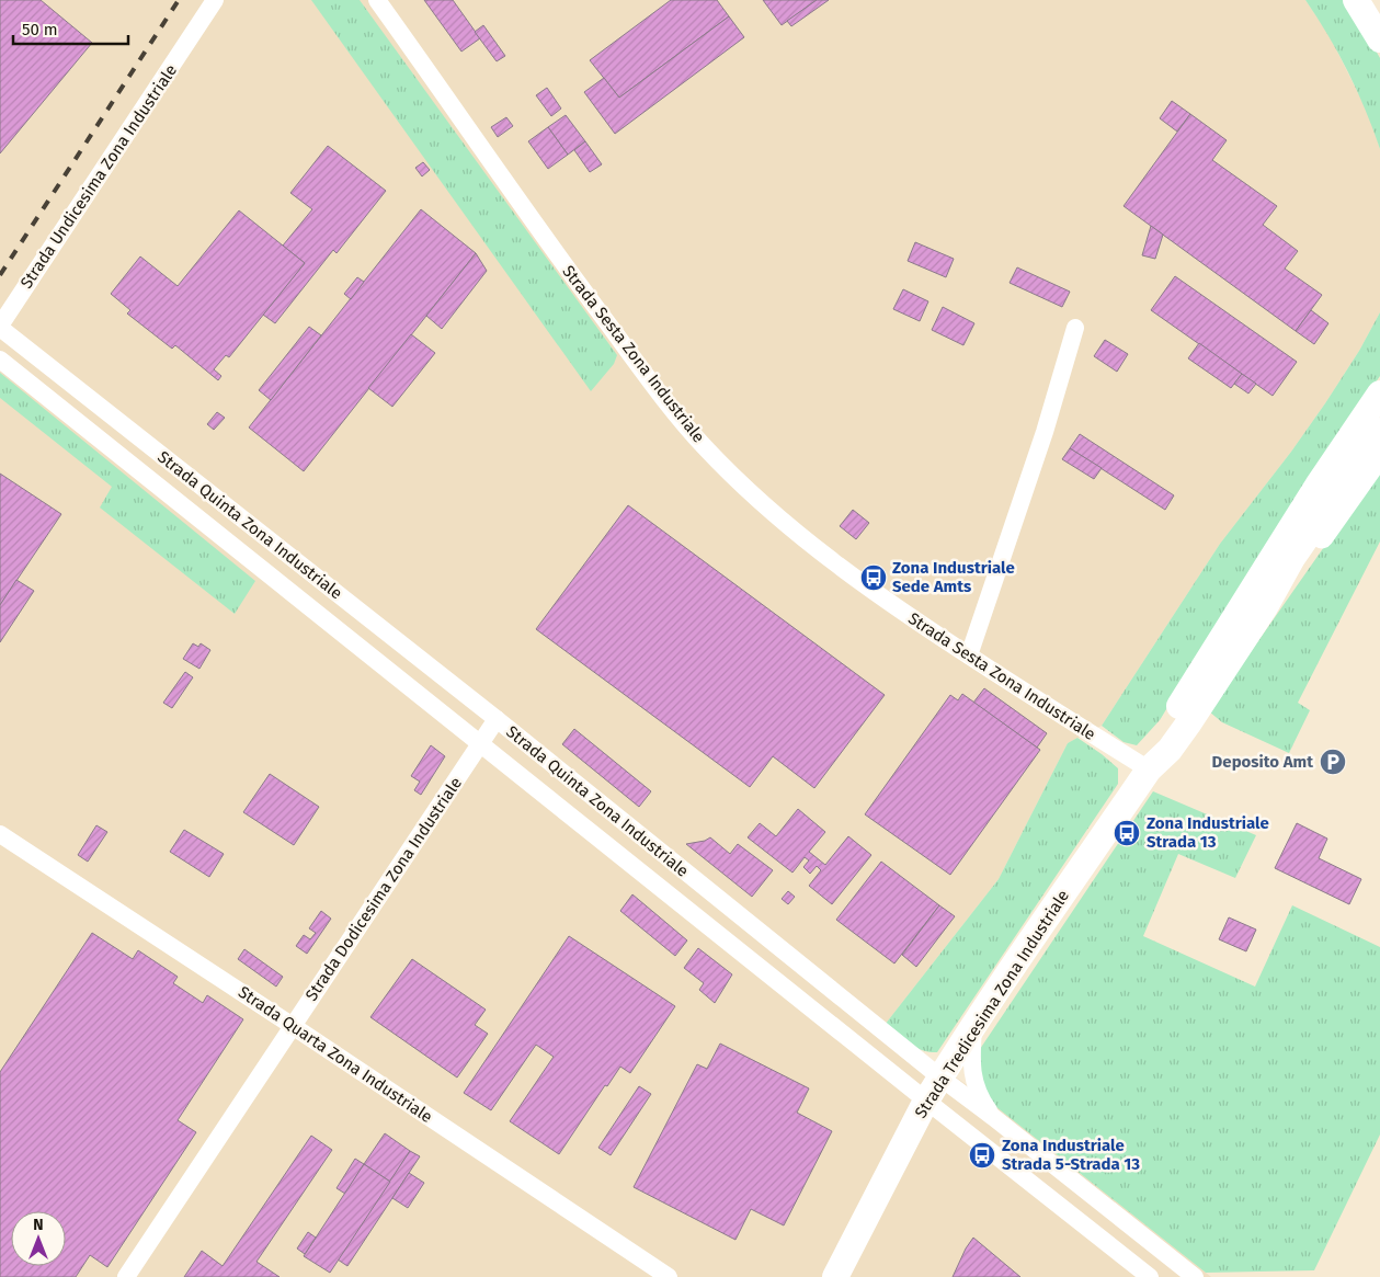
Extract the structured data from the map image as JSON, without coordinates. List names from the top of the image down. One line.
{"streets":{"main road":["Strada Tredicesima Zona Industriale"],"street":["Strada Undicesima Zona Industriale","Strada Sesta Zona Industriale","Strada Quinta Zona Industriale","Strada Dodicesima Zona Industriale","Strada Quarta Zona Industriale"]},"crossings":[["Strada Undicesima Zona Industriale","Strada Quinta Zona Industriale"],["Strada Sesta Zona Industriale","Strada Tredicesima Zona Industriale"],["Strada Quinta Zona Industriale","Strada Dodicesima Zona Industriale"],["Strada Quinta Zona Industriale","Strada Tredicesima Zona Industriale"],["Strada Dodicesima Zona Industriale","Strada Quarta Zona Industriale"]],"places":{"bus stop":["Zona Industriale Sede Amts","Zona Industriale Strada 13","Zona Industriale Strada 5-Strada 13"],"parking":["Deposito Amt"]},"scale_bar":"50 m","north":"top"}
